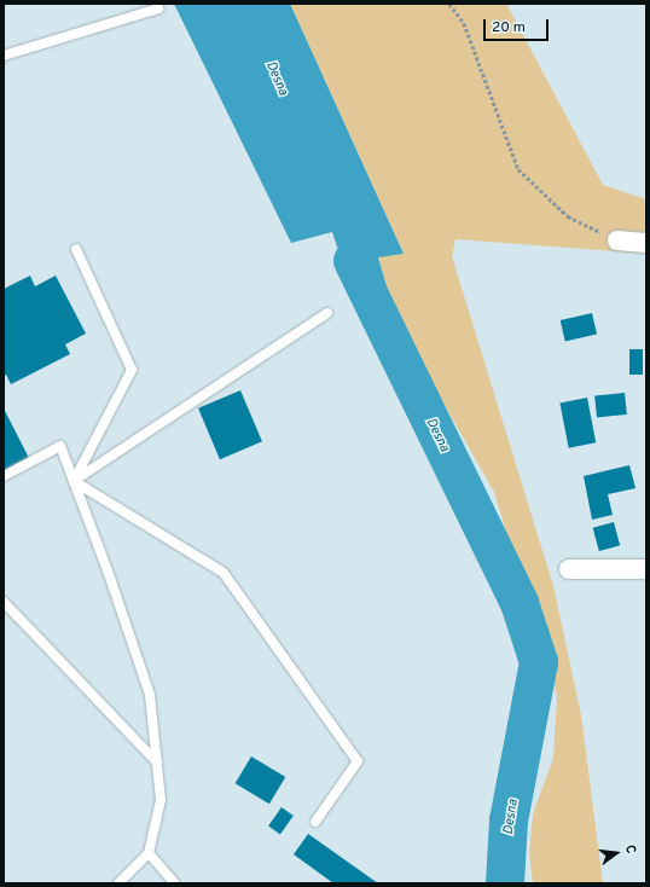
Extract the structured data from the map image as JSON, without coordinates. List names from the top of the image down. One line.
{"water":["Desna"],"scale_bar":"20 m","north":"right"}
